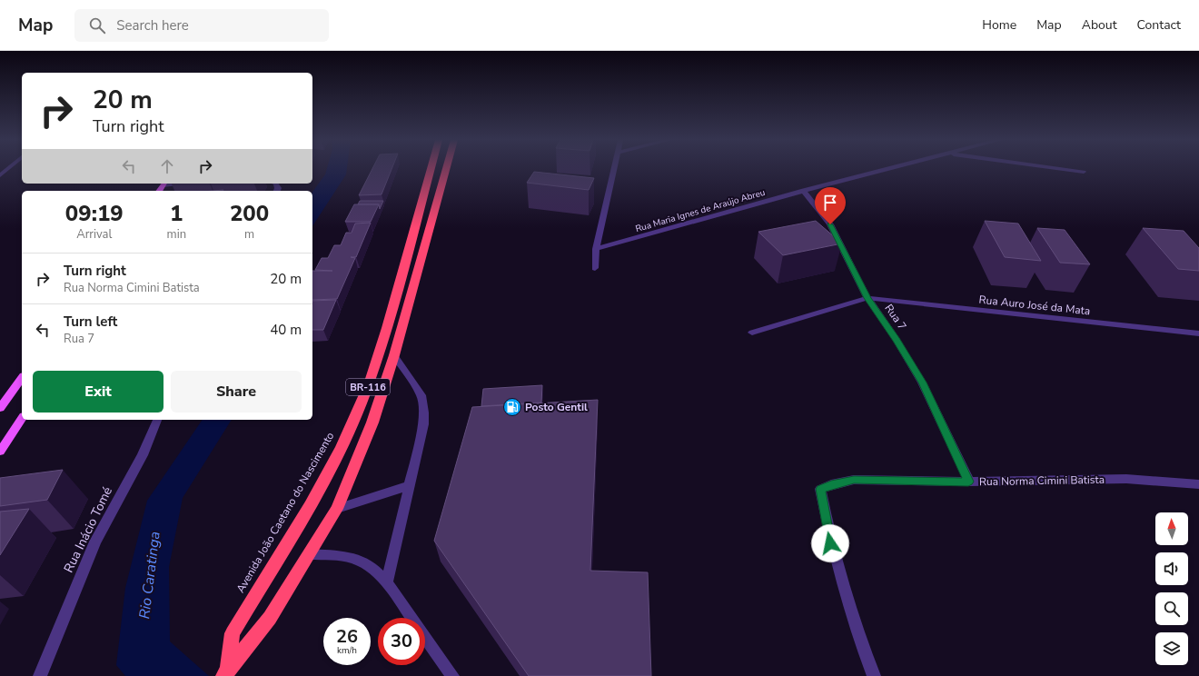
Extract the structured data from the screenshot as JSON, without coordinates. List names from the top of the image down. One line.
{"streets":{"highway":["BR-116","Avenida João Caetano do Nascimento"],"street":["Rua Maria Ignes de Araújo Abreu","Rua Auro José da Mata","Rua 7","Rua Norma Cimini Batista","Rua Inácio Tomé"]},"crossings":[["Rua Maria Ignes de Araújo Abreu","Rua 7"],["Rua Auro José da Mata","Rua 7"],["Rua 7","Rua Norma Cimini Batista"]],"water":["Rio Caratinga"],"places":{"fuel station":["Posto Gentil"]},"north":"top","page":{"header":"Map","search":"Search here","nav":["Home","Map","About","Contact"],"turn":["20 m","Turn right"],"eta":["09:19","Arrival","1","min","200","m"],"list":[{"name":"Turn right","note":"Rua Norma Cimini Batista","value":"20 m"},{"name":"Turn left","note":"Rua 7","value":"40 m"}],"buttons":["Exit","Share"],"speed":"26 km/h","limit":"30"}}
